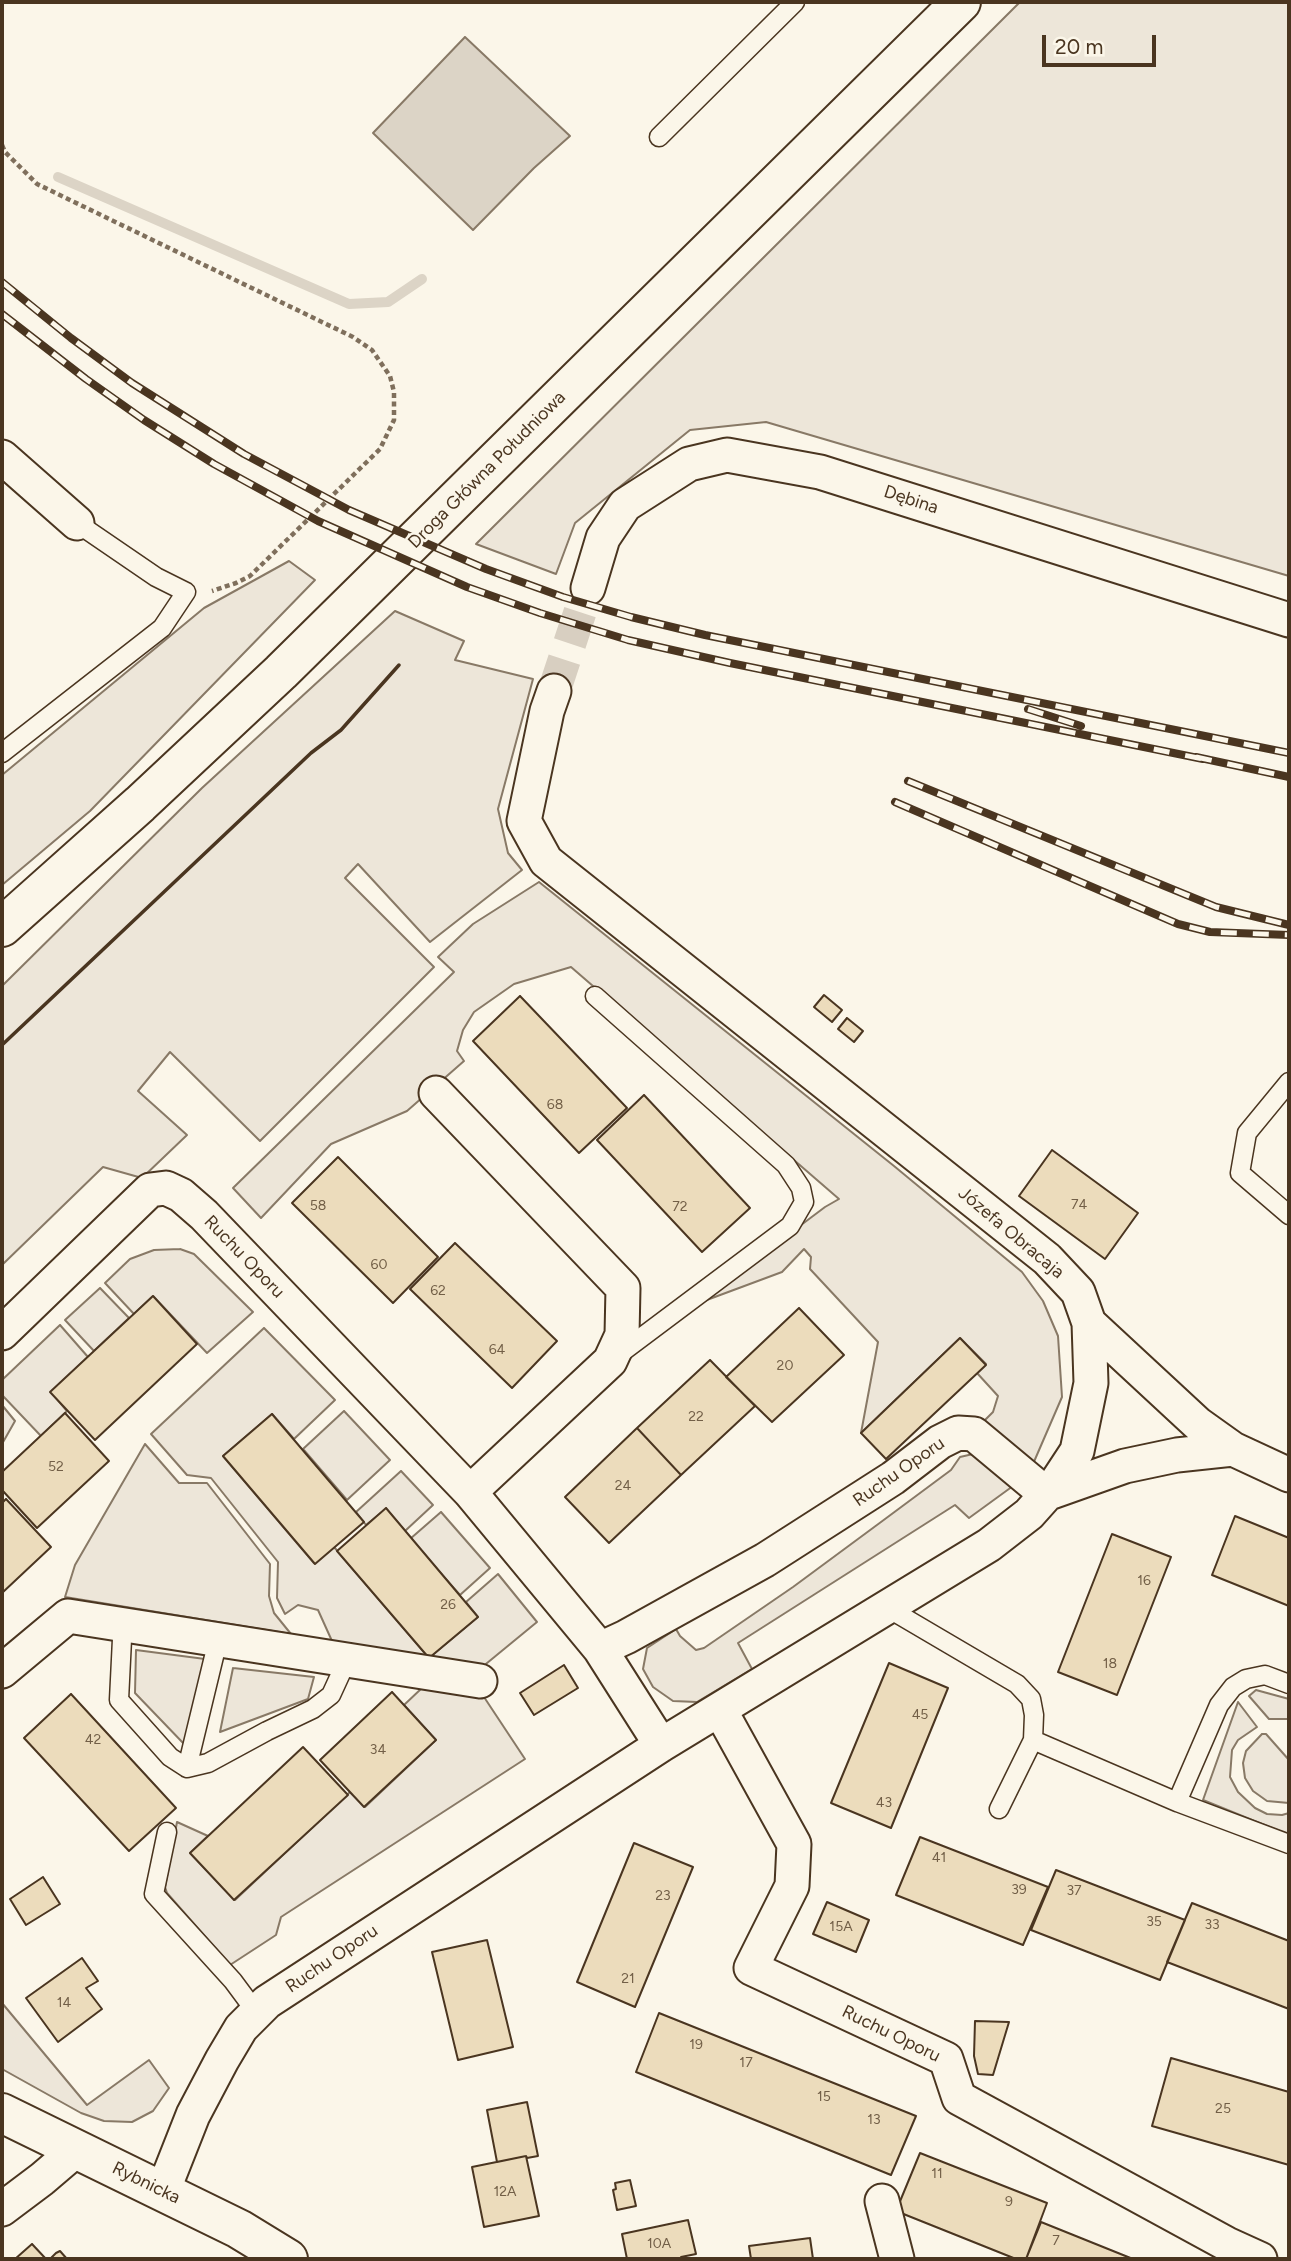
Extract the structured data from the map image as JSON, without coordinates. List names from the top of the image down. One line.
{"streets":{"main road":["Droga Główna Południowa","Rybnicka"],"street":["Dębina","Józefa Obracaja","Ruchu Oporu"]},"crossings":[["Józefa Obracaja","Ruchu Oporu"],["Ruchu Oporu","Rybnicka"]],"house_numbers":["68","74","58","72","60","62","64","20","22","52","24","16","26","18","45","42","34","43","41","39","37","23","35","33","15A","21","14","19","17","15","25","13","11","12A","9","7","10A"],"scale_bar":"20 m"}
